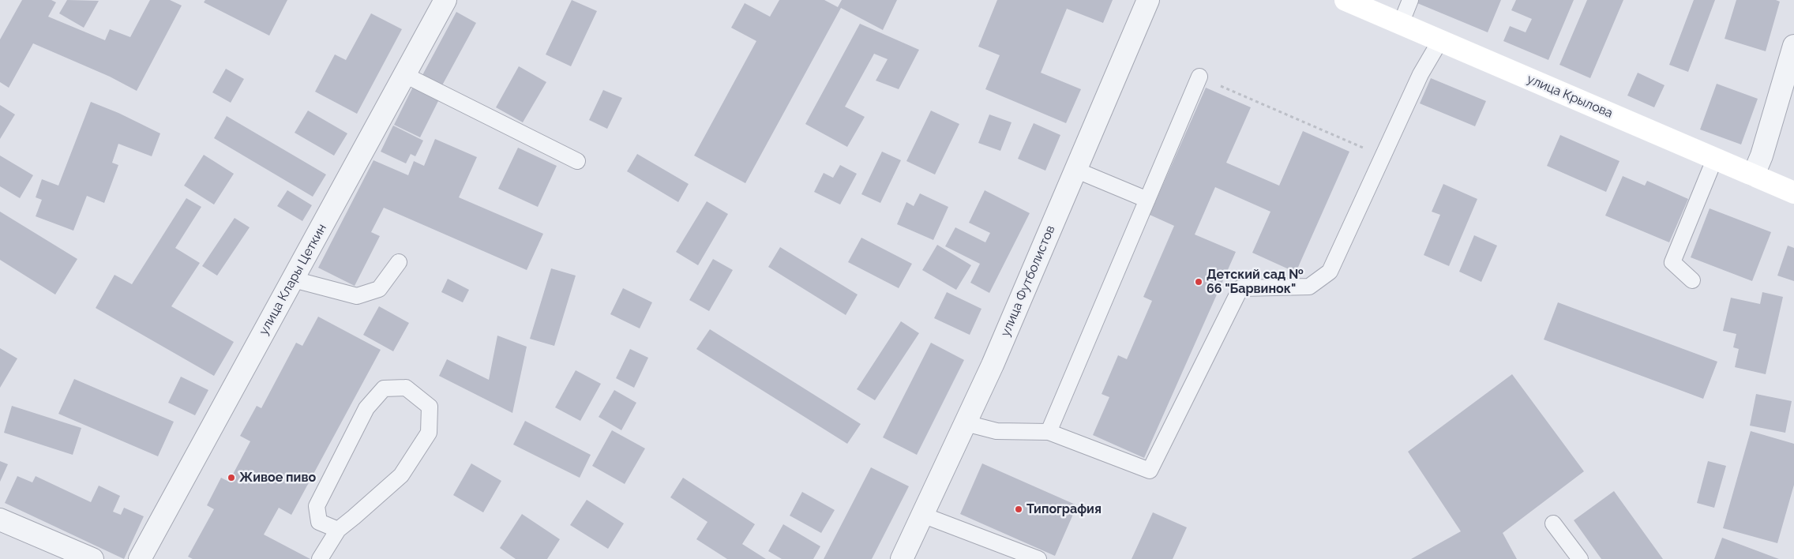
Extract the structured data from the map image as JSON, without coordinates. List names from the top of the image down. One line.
{"streets":{"main road":["улица Крылова"],"street":["улица Клары Цеткин","улица Футболистов"]},"places":["Детский сад № 66 \"Барвинок\"","Живое пиво","Типография"]}
